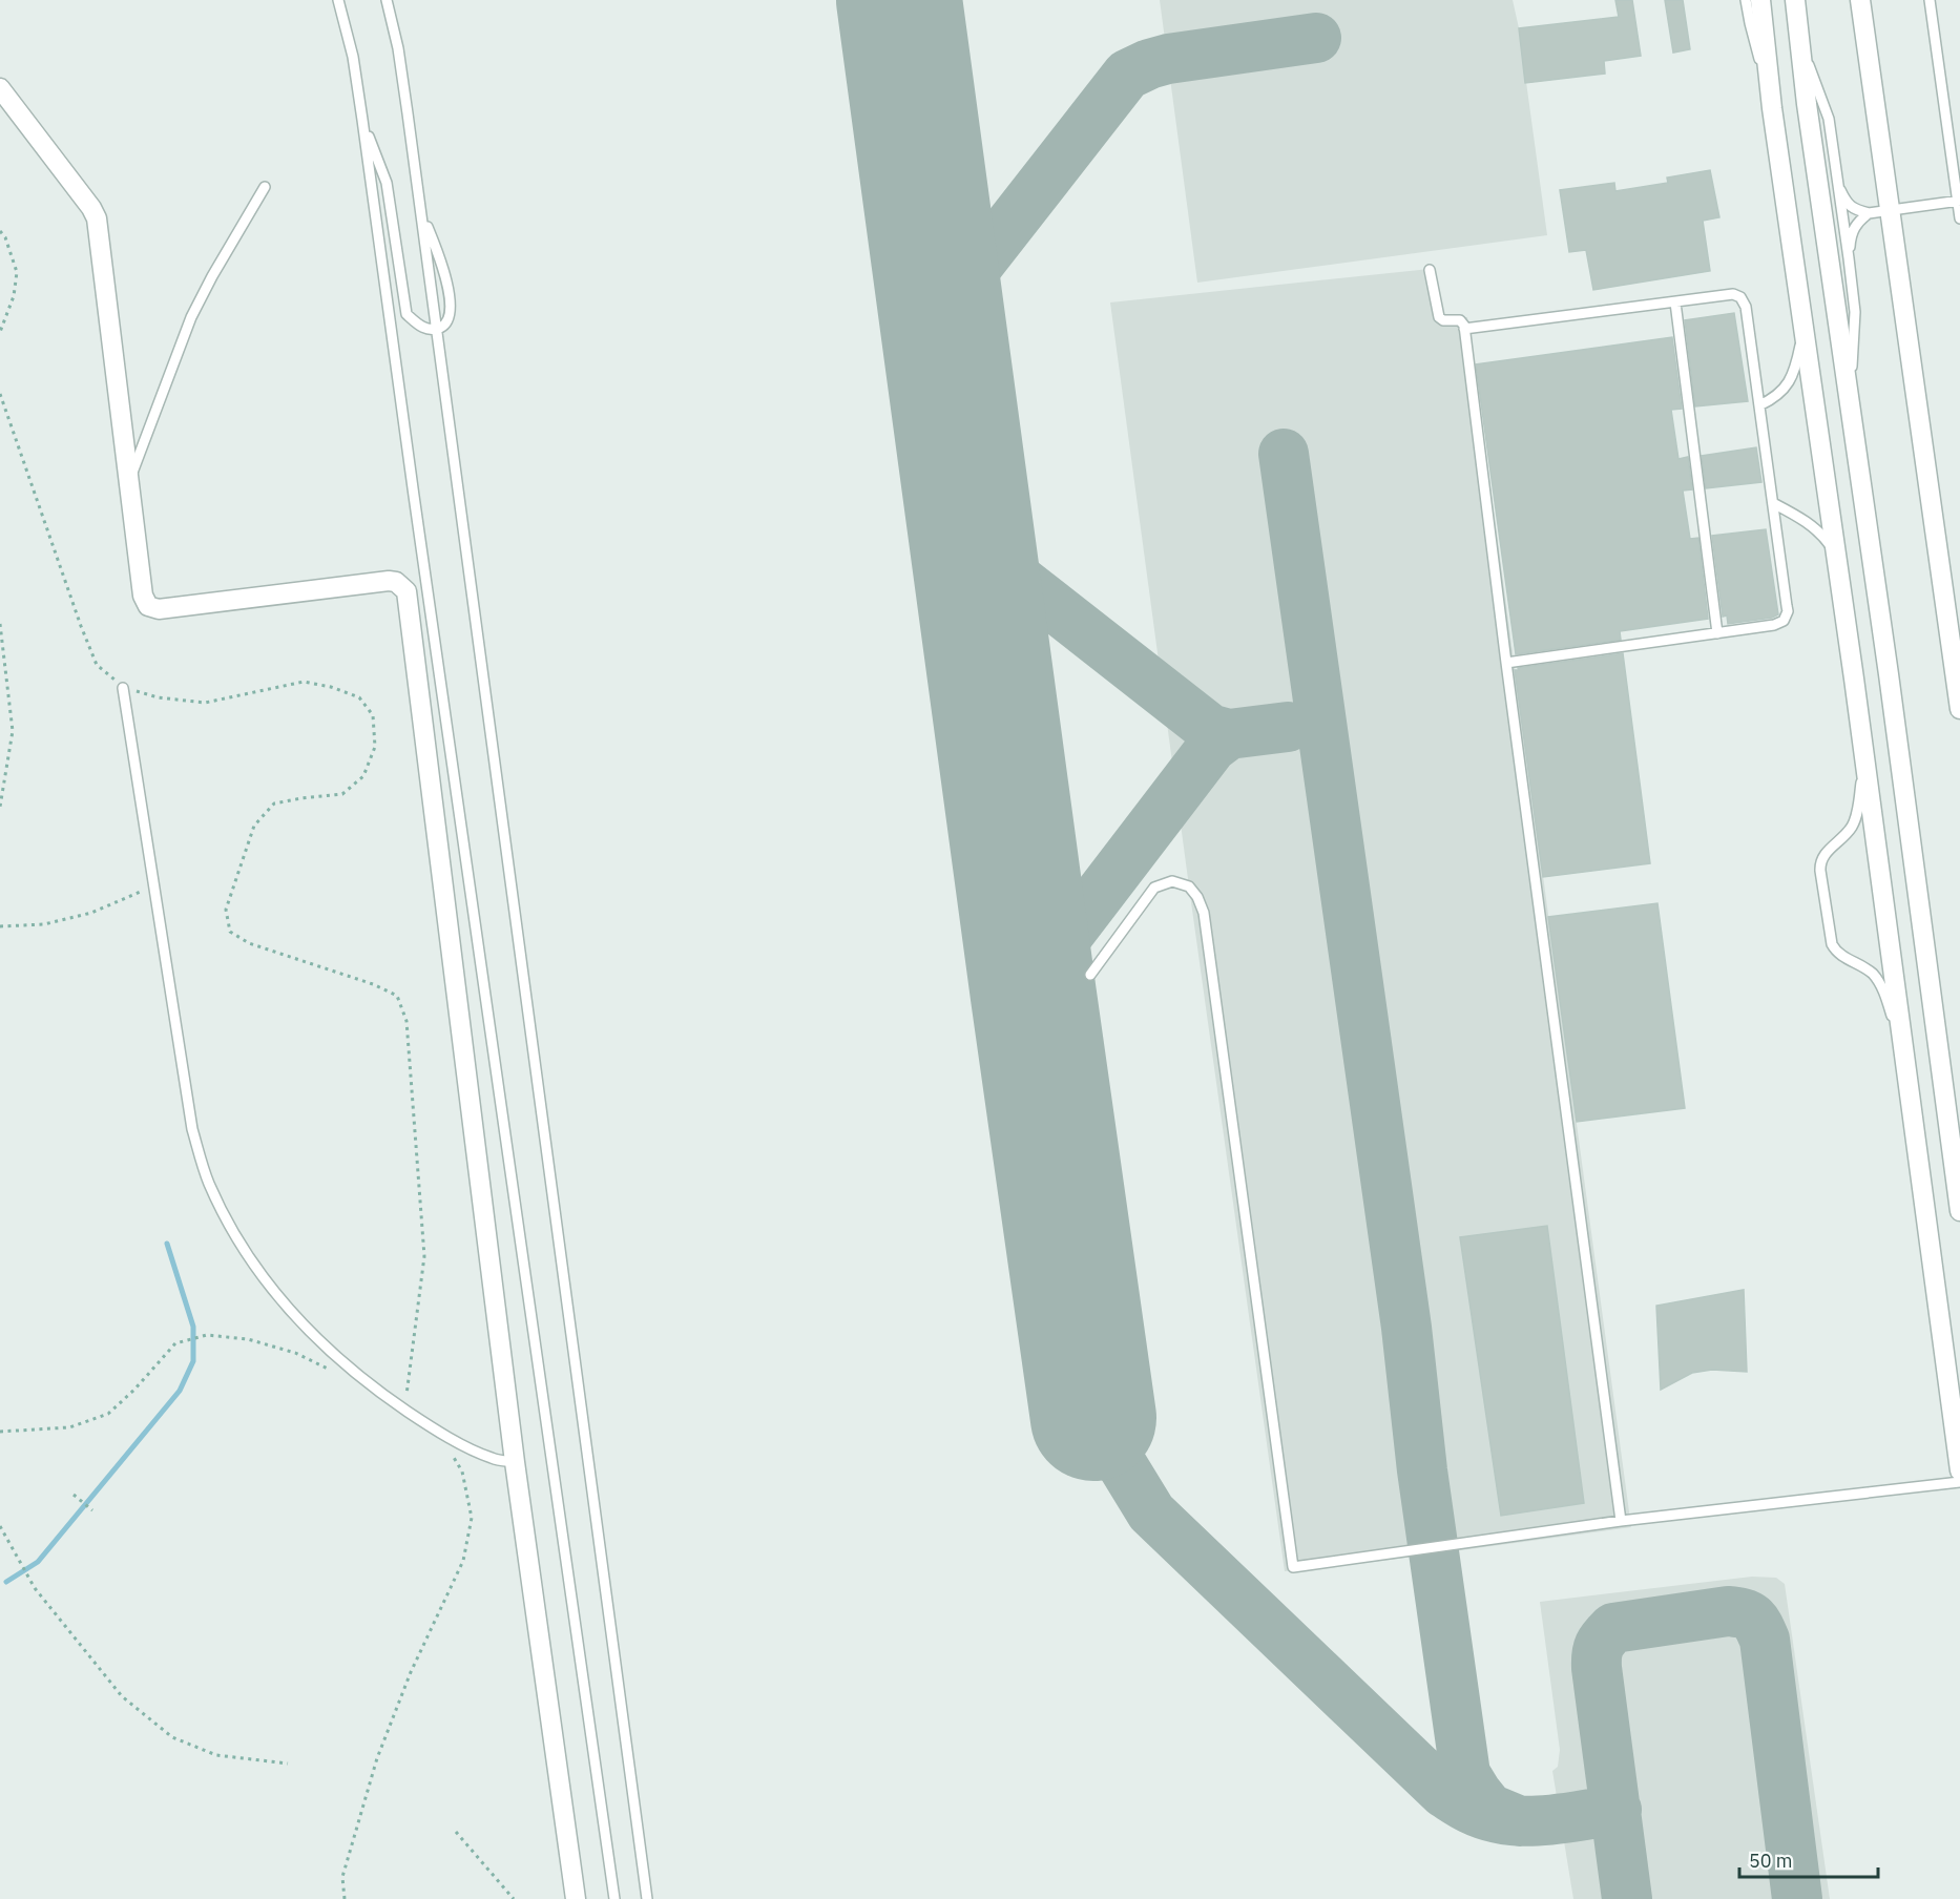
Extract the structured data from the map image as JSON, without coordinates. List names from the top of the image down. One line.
{"scale_bar":"50 m"}
